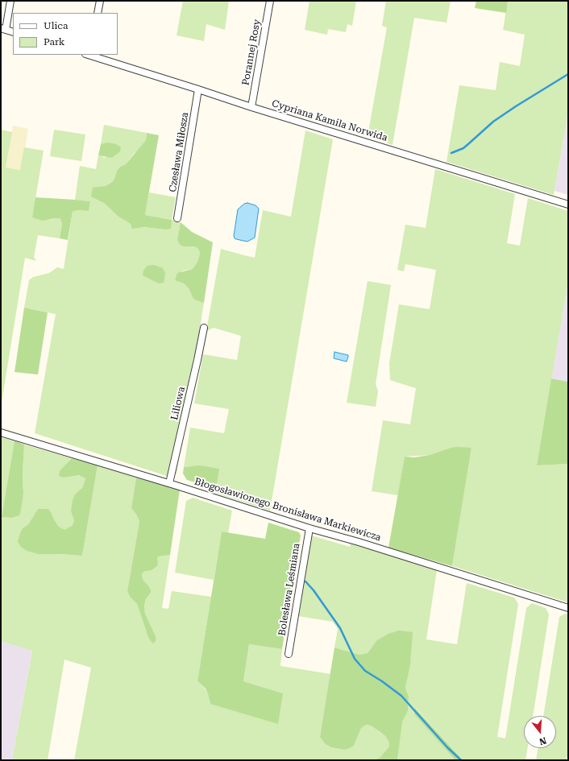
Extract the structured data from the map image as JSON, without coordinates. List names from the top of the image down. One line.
{"streets":{"street":["Porannej Rosy","Cypriana Kamila Norwida","Czesława Miłosza","Liliowa","Błogosławionego Bronisława Markiewicza","Bolesława Leśmiana"]},"crossings":[["Porannej Rosy","Cypriana Kamila Norwida"],["Cypriana Kamila Norwida","Czesława Miłosza"],["Liliowa","Błogosławionego Bronisława Markiewicza"],["Błogosławionego Bronisława Markiewicza","Bolesława Leśmiana"]],"legend":["Ulica","Park"],"north":"bottom"}
